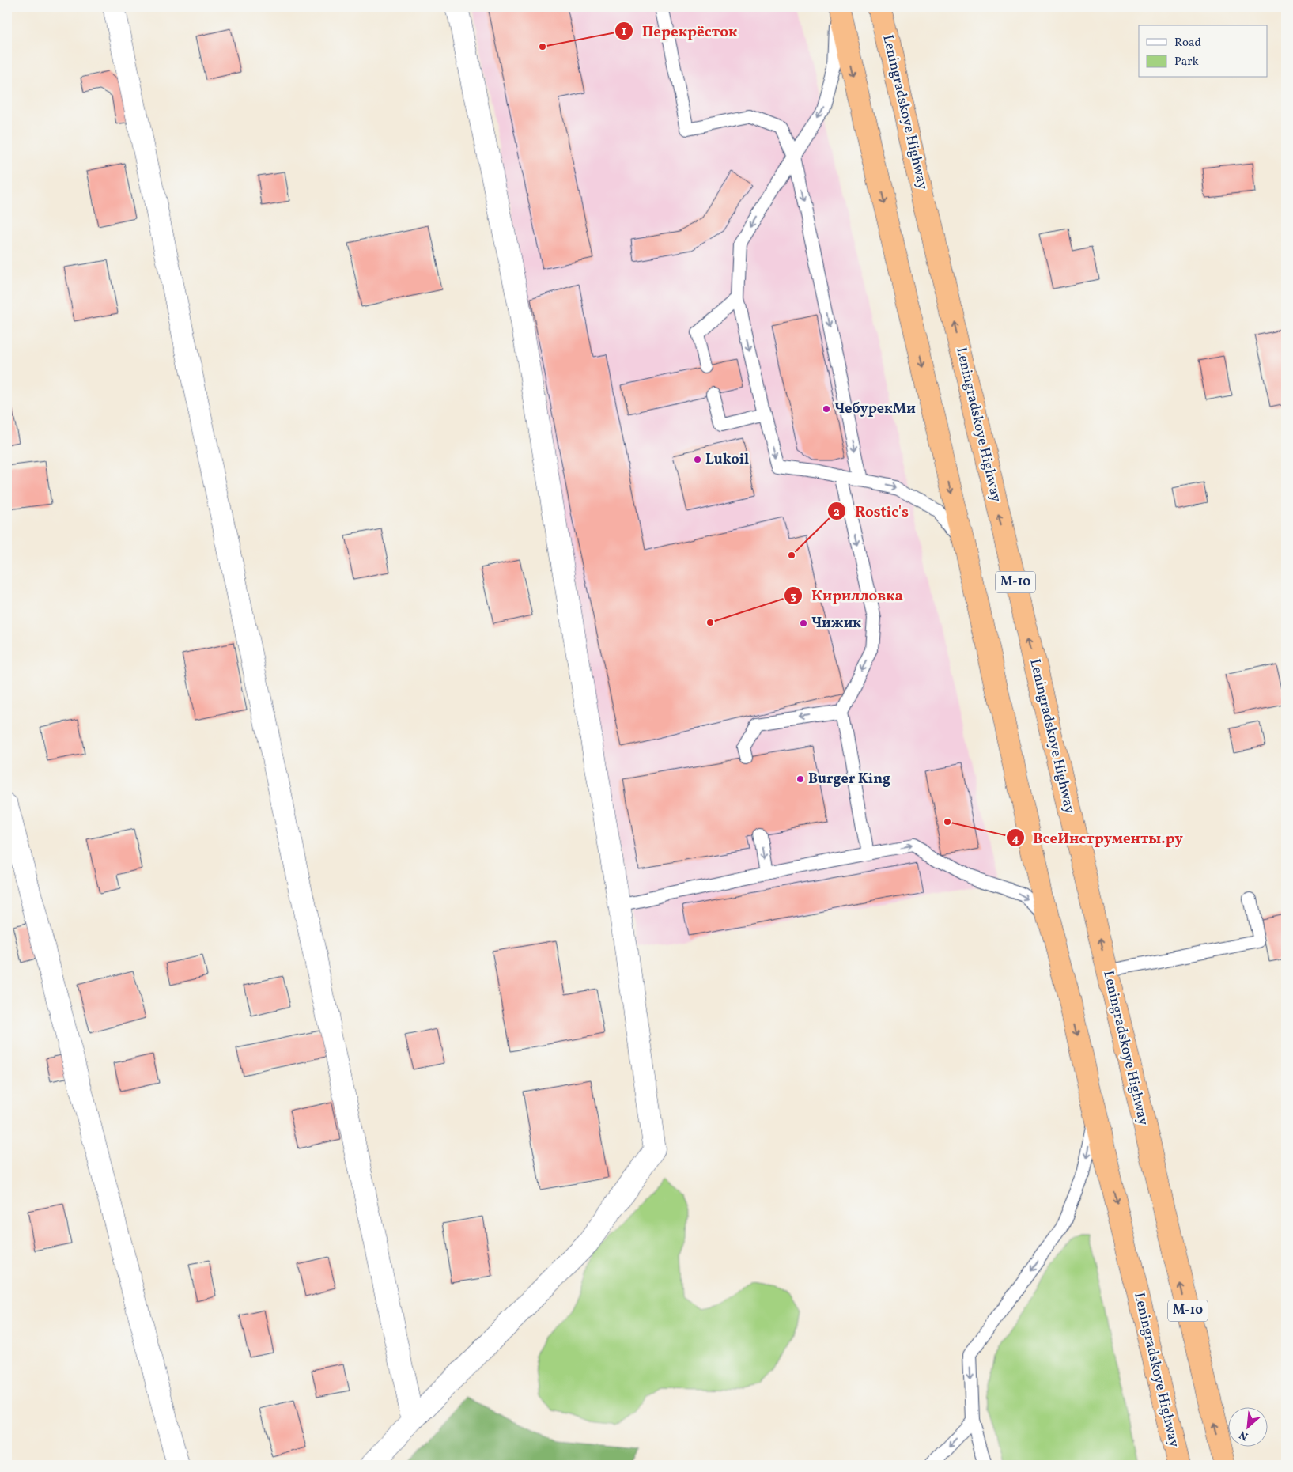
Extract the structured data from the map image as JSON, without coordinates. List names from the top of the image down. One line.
{"streets":{"highway":["Leningradskoye Highway","М-10"]},"places":["Перекрёсток","ЧебурекМи","Lukoil","Rostiс's","Кирилловка","Чижик","Burger King","ВсеИнструменты.ру"],"legend":["Road","Park"],"north":"bottom left"}
